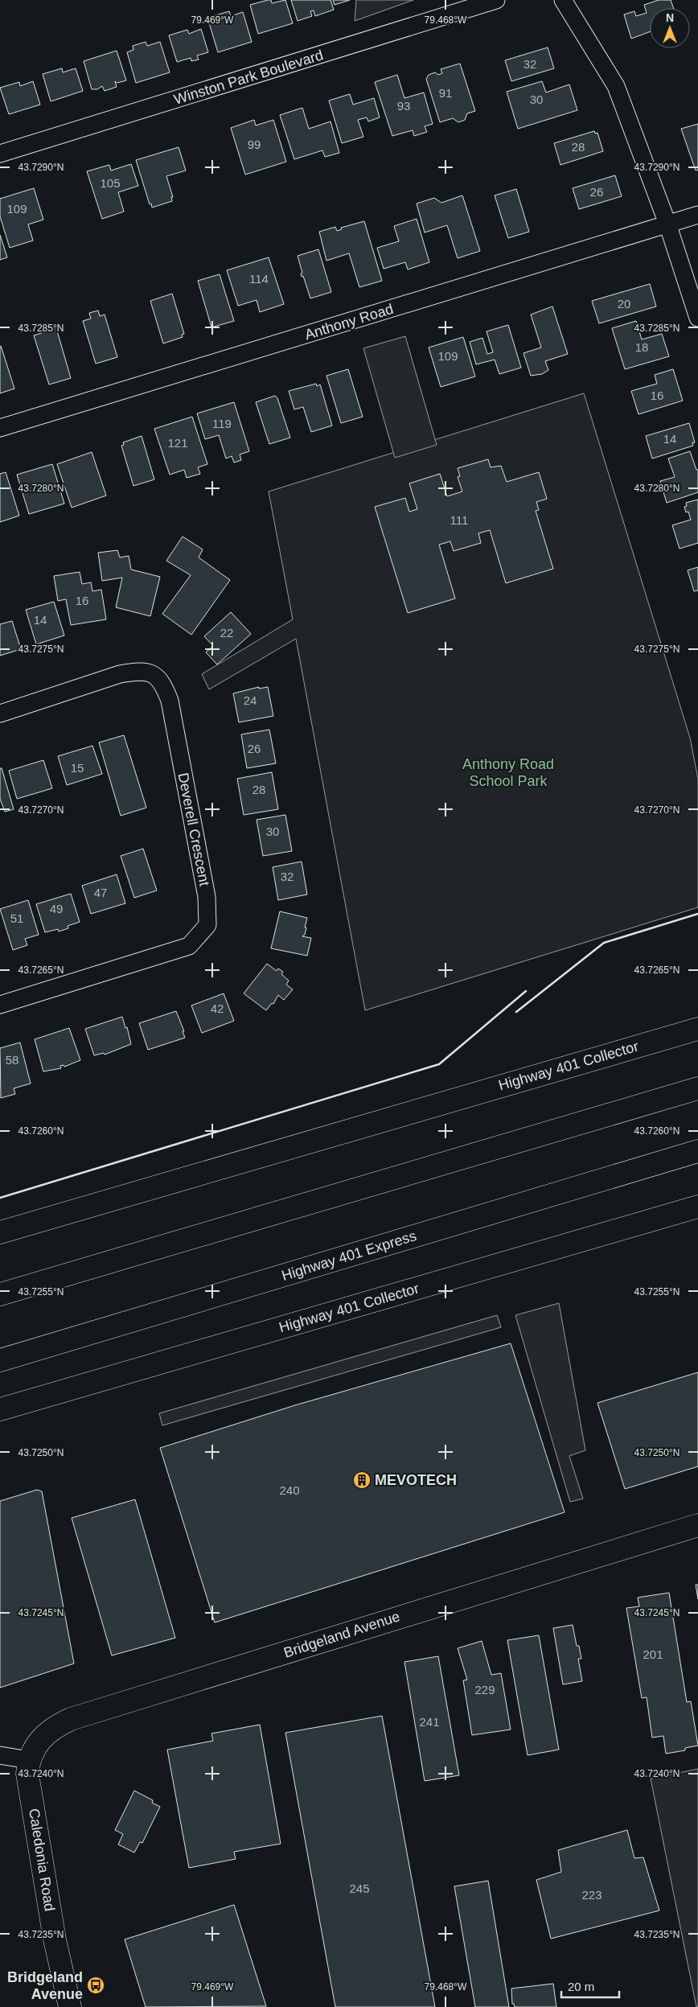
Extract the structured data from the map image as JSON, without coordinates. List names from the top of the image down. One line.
{"streets":{"main road":["Highway 401 Collector","Highway 401 Express","Bridgeland Avenue","Caledonia Road"],"street":["Winston Park Boulevard","Anthony Road","Deverell Crescent"]},"crossings":[["Bridgeland Avenue","Caledonia Road"]],"parks":["Anthony Road School Park"],"places":{"building":["MEVOTECH"],"bus stop":["Bridgeland Avenue"]},"house_numbers":["32","91","30","93","99","28","105","26","109","114","20","18","109","16","119","14","121","111","16","14","22","24","26","15","28","30","32","47","49","51","42","58","240","201","229","241","245","223"],"scale_bar":"20 m","north":"top","coordinates":["79.469°W","79.468°W","43.7290°N","43.7285°N","43.7280°N","43.7275°N","43.7270°N","43.7265°N","43.7260°N","43.7255°N","43.7250°N","43.7245°N","43.7240°N","43.7235°N"]}
